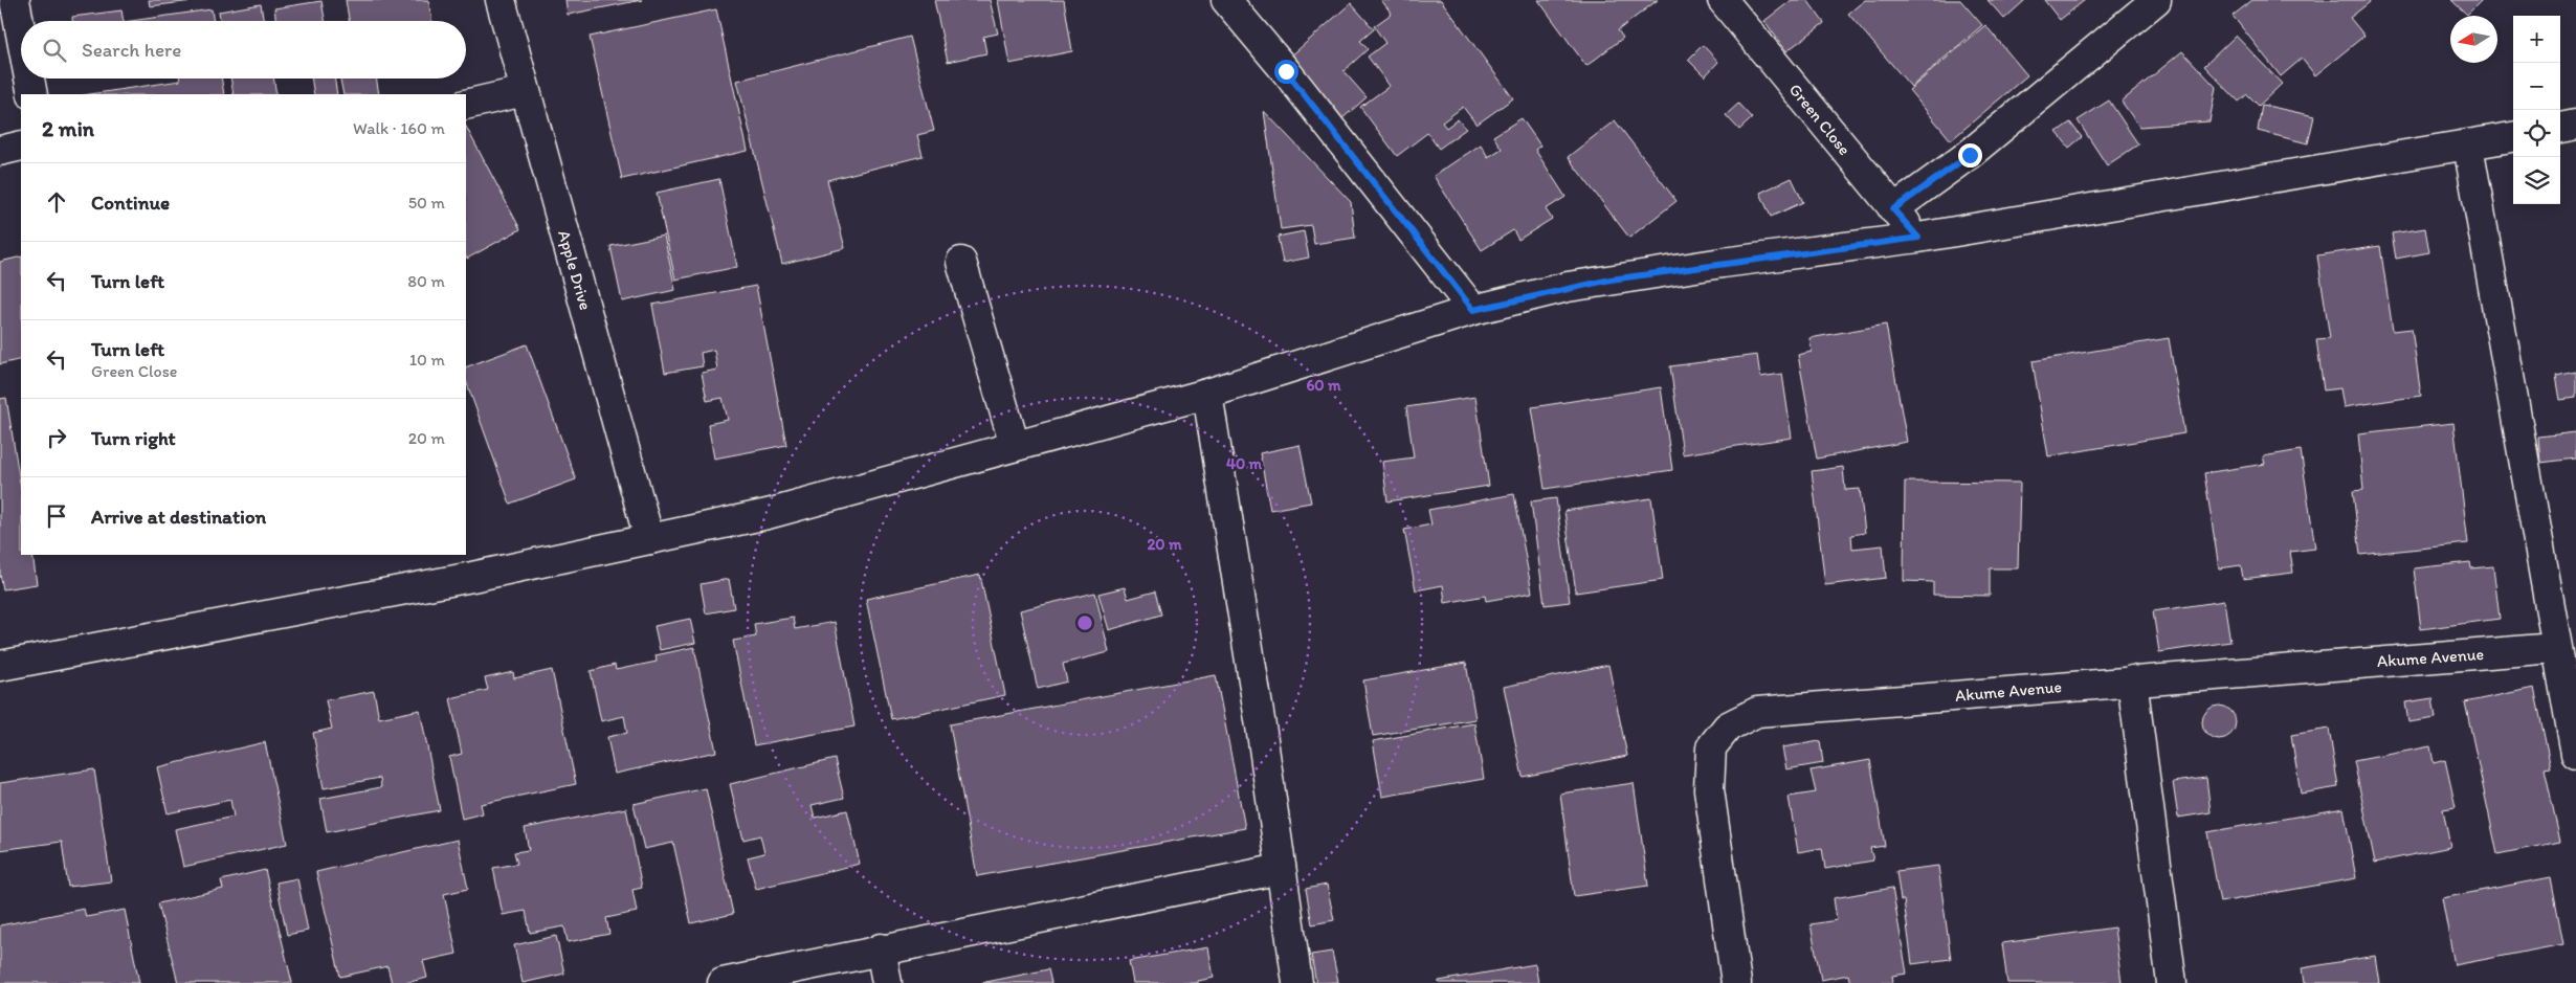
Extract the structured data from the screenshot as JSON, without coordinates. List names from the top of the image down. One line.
{"streets":{"street":["Green Close","Apple Drive","Akume Avenue"]},"north":"left","page":{"map_buttons":["+","−"],"search":"Search here","heading":["2 min","Walk · 160 m"],"list":[["Continue","50 m"],["Turn left","80 m"],["Turn left","Green Close","10 m"],["Turn right","20 m"],"Arrive at destination"]},"rings":["60 m","40 m","20 m"]}
